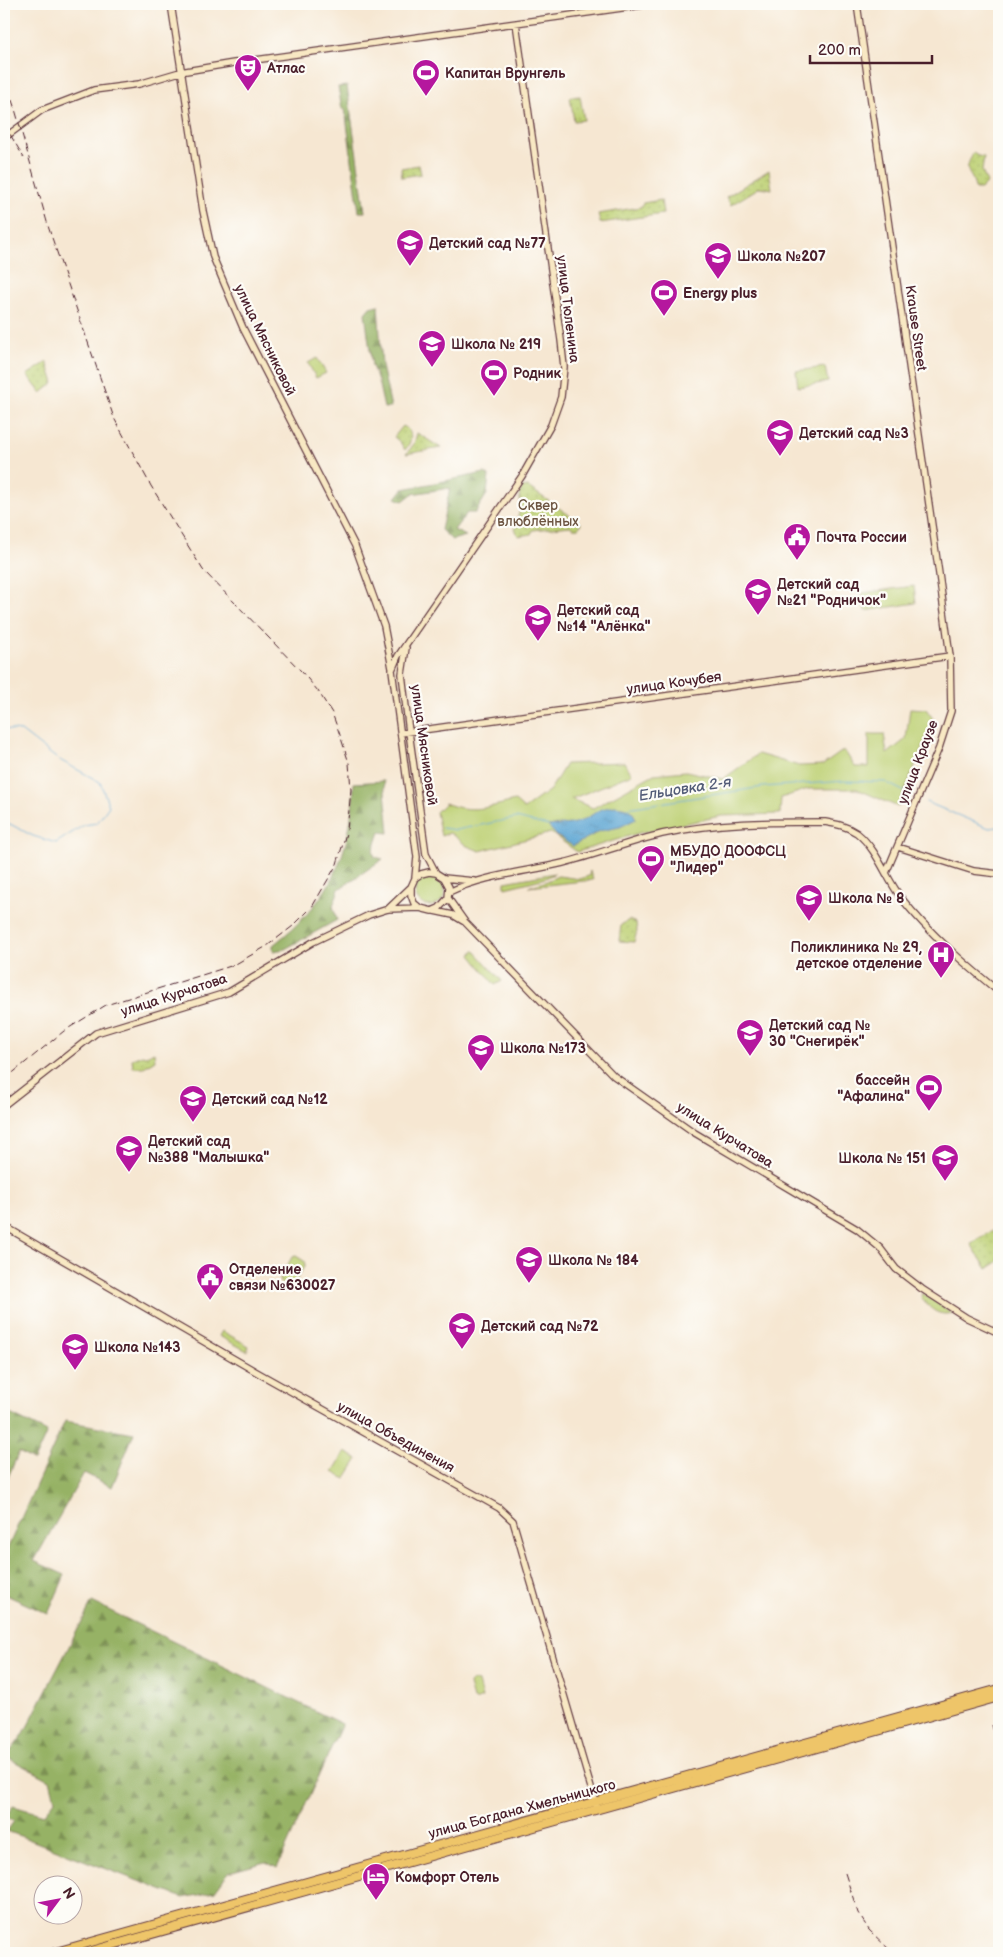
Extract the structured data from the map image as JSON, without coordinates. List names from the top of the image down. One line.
{"streets":{"highway":["улица Богдана Хмельницкого"],"street":["улица Тюленина","Krause Street","улица Мясниковой","улица Кочубея","улица Краузе","улица Курчатова","улица Объединения"]},"crossings":[["улица Тюленина","улица Мясниковой"],["Krause Street","улица Кочубея"],["Krause Street","улица Краузе"],["улица Мясниковой","улица Кочубея"],["улица Мясниковой","улица Курчатова"],["улица Кочубея","улица Краузе"],["улица Объединения","улица Богдана Хмельницкого"]],"water":["Ельцовка 2-я"],"parks":["Сквер влюблённых"],"places":{"theatre":["Атлас"],"sports":["Капитан Врунгель","Energy plus","Родник","МБУДО ДООФСЦ \"Лидер\"","бассейн \"Афалина\""],"school or university":["Детский сад №77","Школа №207","Школа № 219","Детский сад №3","Детский сад №21 \"Родничок\"","Детский сад №14 \"Алёнка\"","Школа № 8","Детский сад № 30 \"Снегирёк\"","Школа №173","Детский сад №12","Детский сад №388 \"Малышка\"","Школа № 151","Школа № 184","Детский сад №72","Школа №143"],"public building":["Почта России","Отделение связи №630027"],"hospital":["Поликлиника № 29, детское отделение"],"hotel":["Комфорт Отель"]},"scale_bar":"200 m","north":"top right"}
